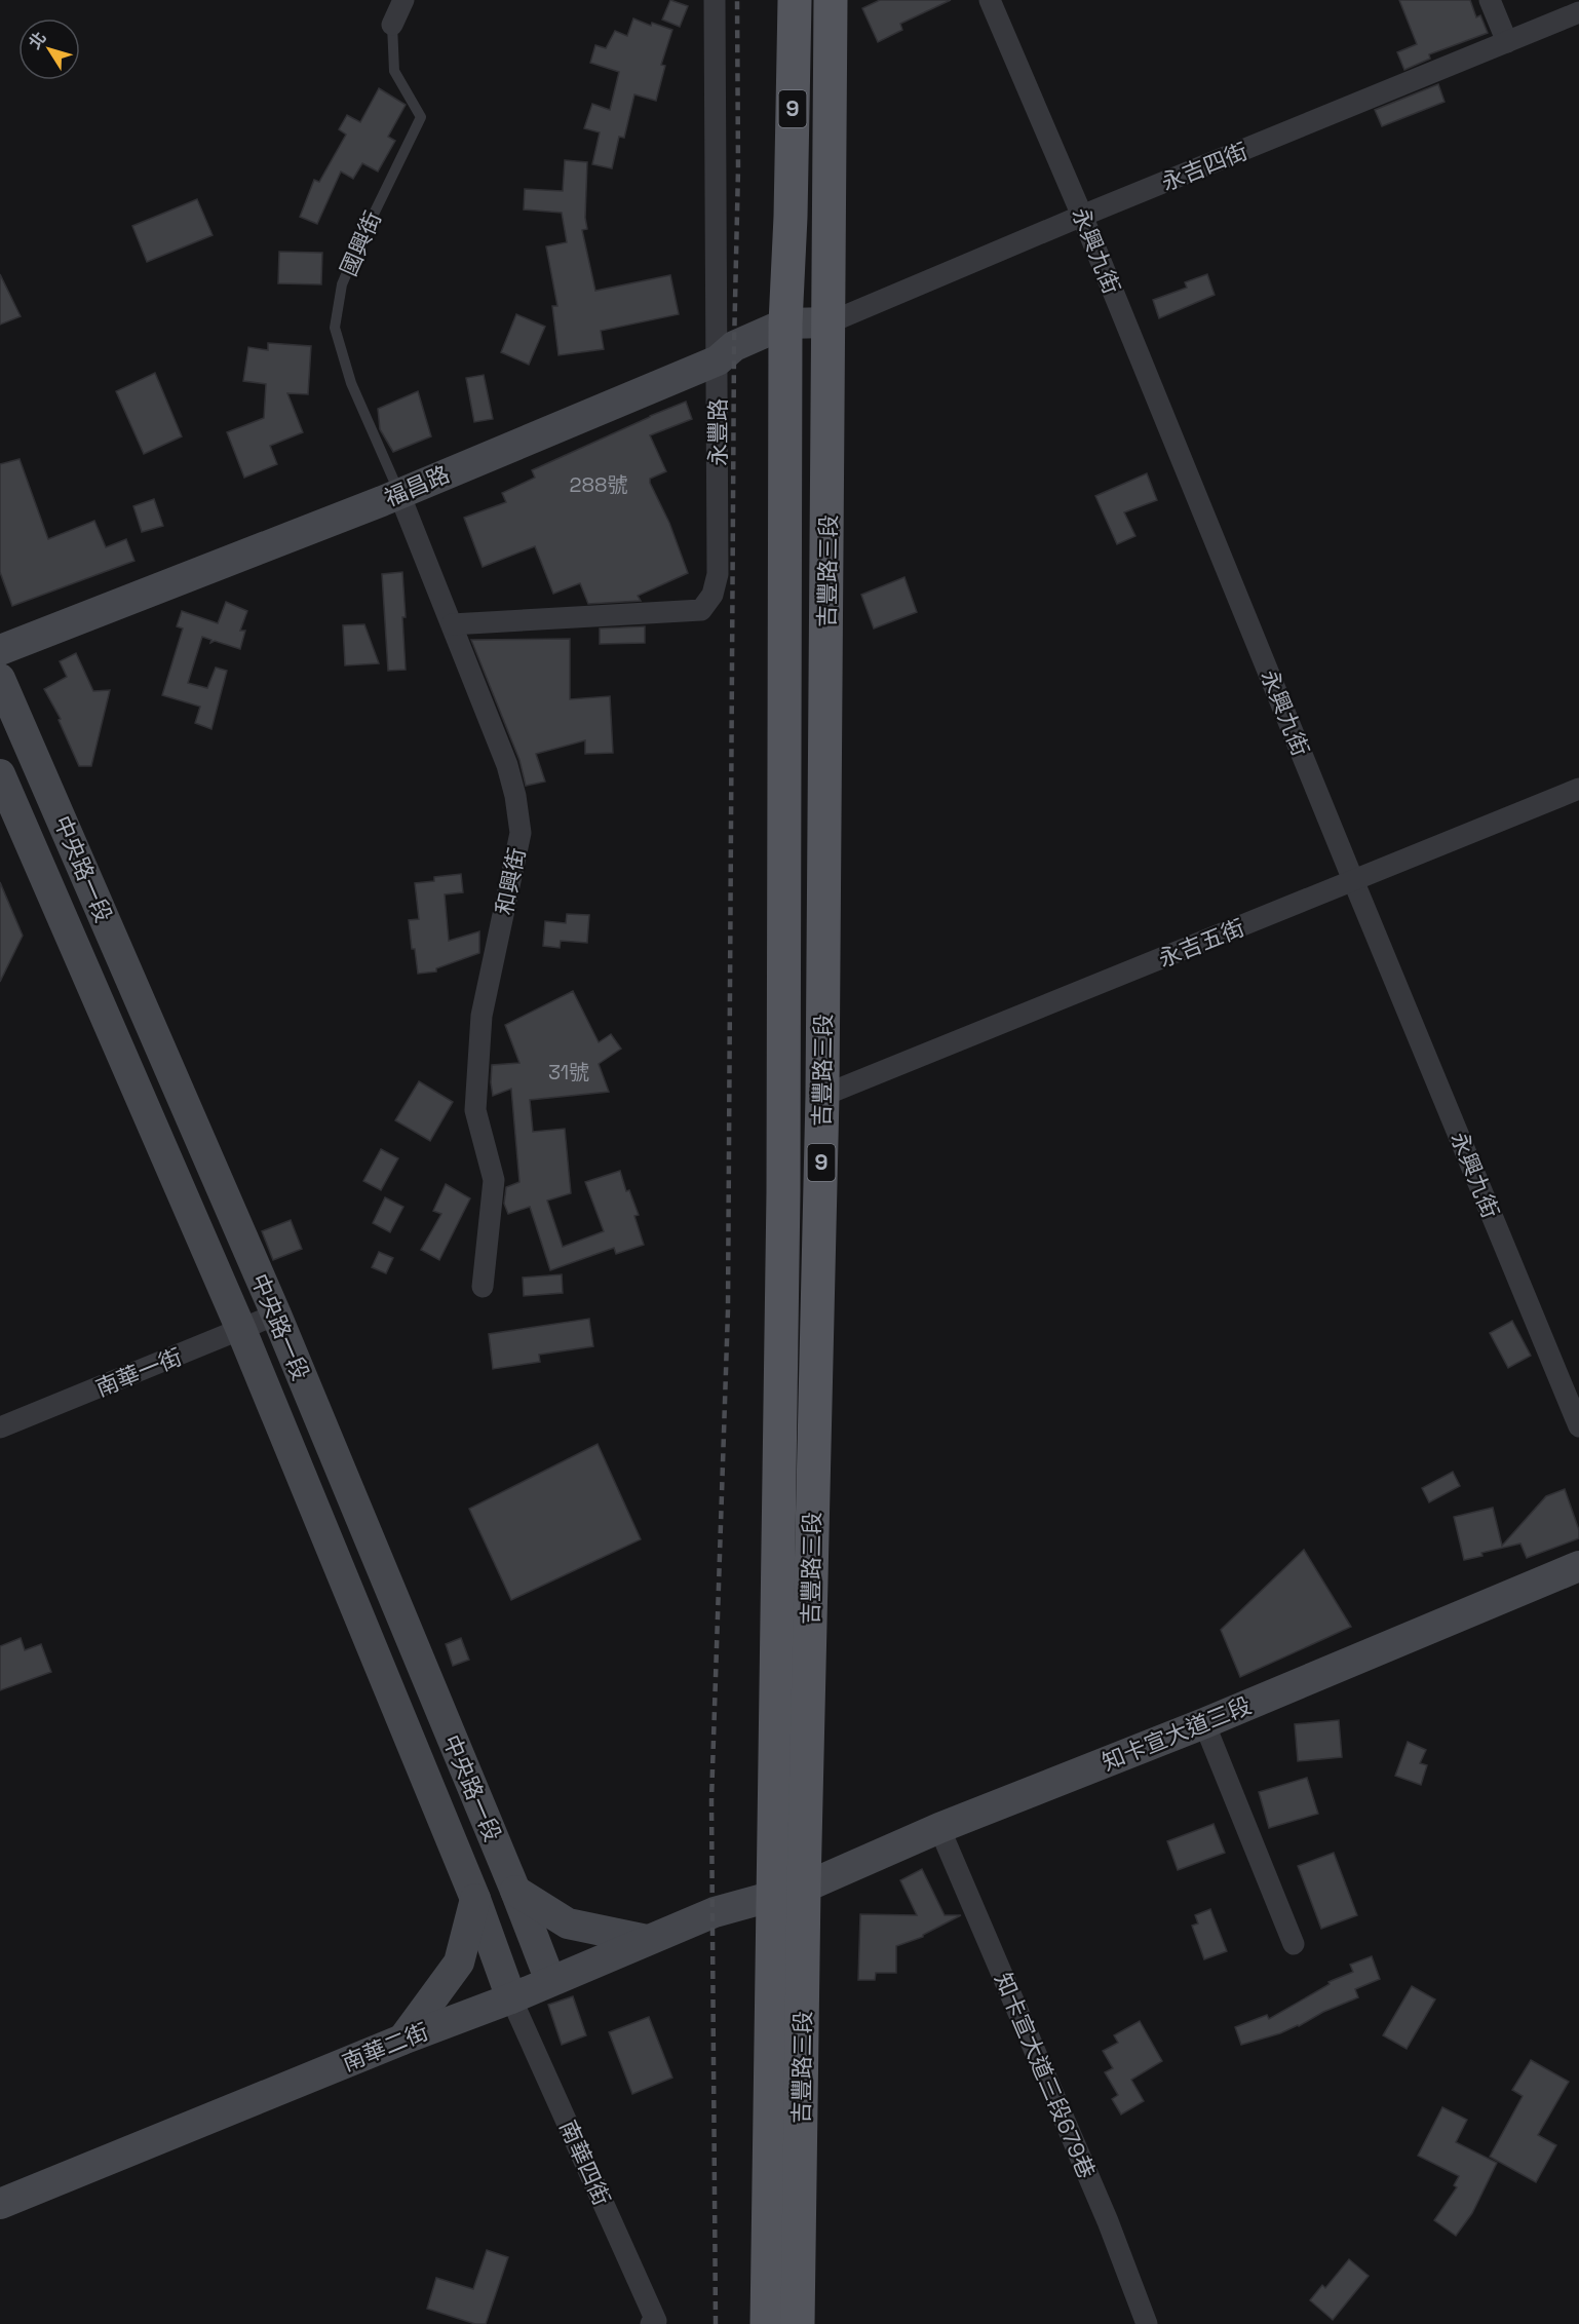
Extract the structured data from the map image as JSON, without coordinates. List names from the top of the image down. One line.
{"streets":{"main road":["9","吉豐路三段"],"street":["永吉四街","國興街","永興九街","永豐路","福昌路","中央路一段","和興街","永吉五街","南華一街","知卡宣大道三段","南華二街","知卡宣大道三段679巷","南華四街"]},"crossings":[["永吉四街","永興九街"],["永吉四街","福昌路"],["永吉四街","吉豐路三段"],["國興街","福昌路"],["國興街","和興街"],["永興九街","永吉五街"],["永豐路","福昌路"],["永豐路","和興街"],["福昌路","吉豐路三段"],["福昌路","和興街"],["吉豐路三段","永吉五街"],["吉豐路三段","知卡宣大道三段"],["吉豐路三段","南華二街"],["中央路一段","南華一街"],["中央路一段","南華二街"],["中央路一段","南華四街"],["知卡宣大道三段","南華二街"],["知卡宣大道三段","知卡宣大道三段679巷"],["南華二街","南華四街"]],"house_numbers":["288號","31號"],"north":"top left"}
